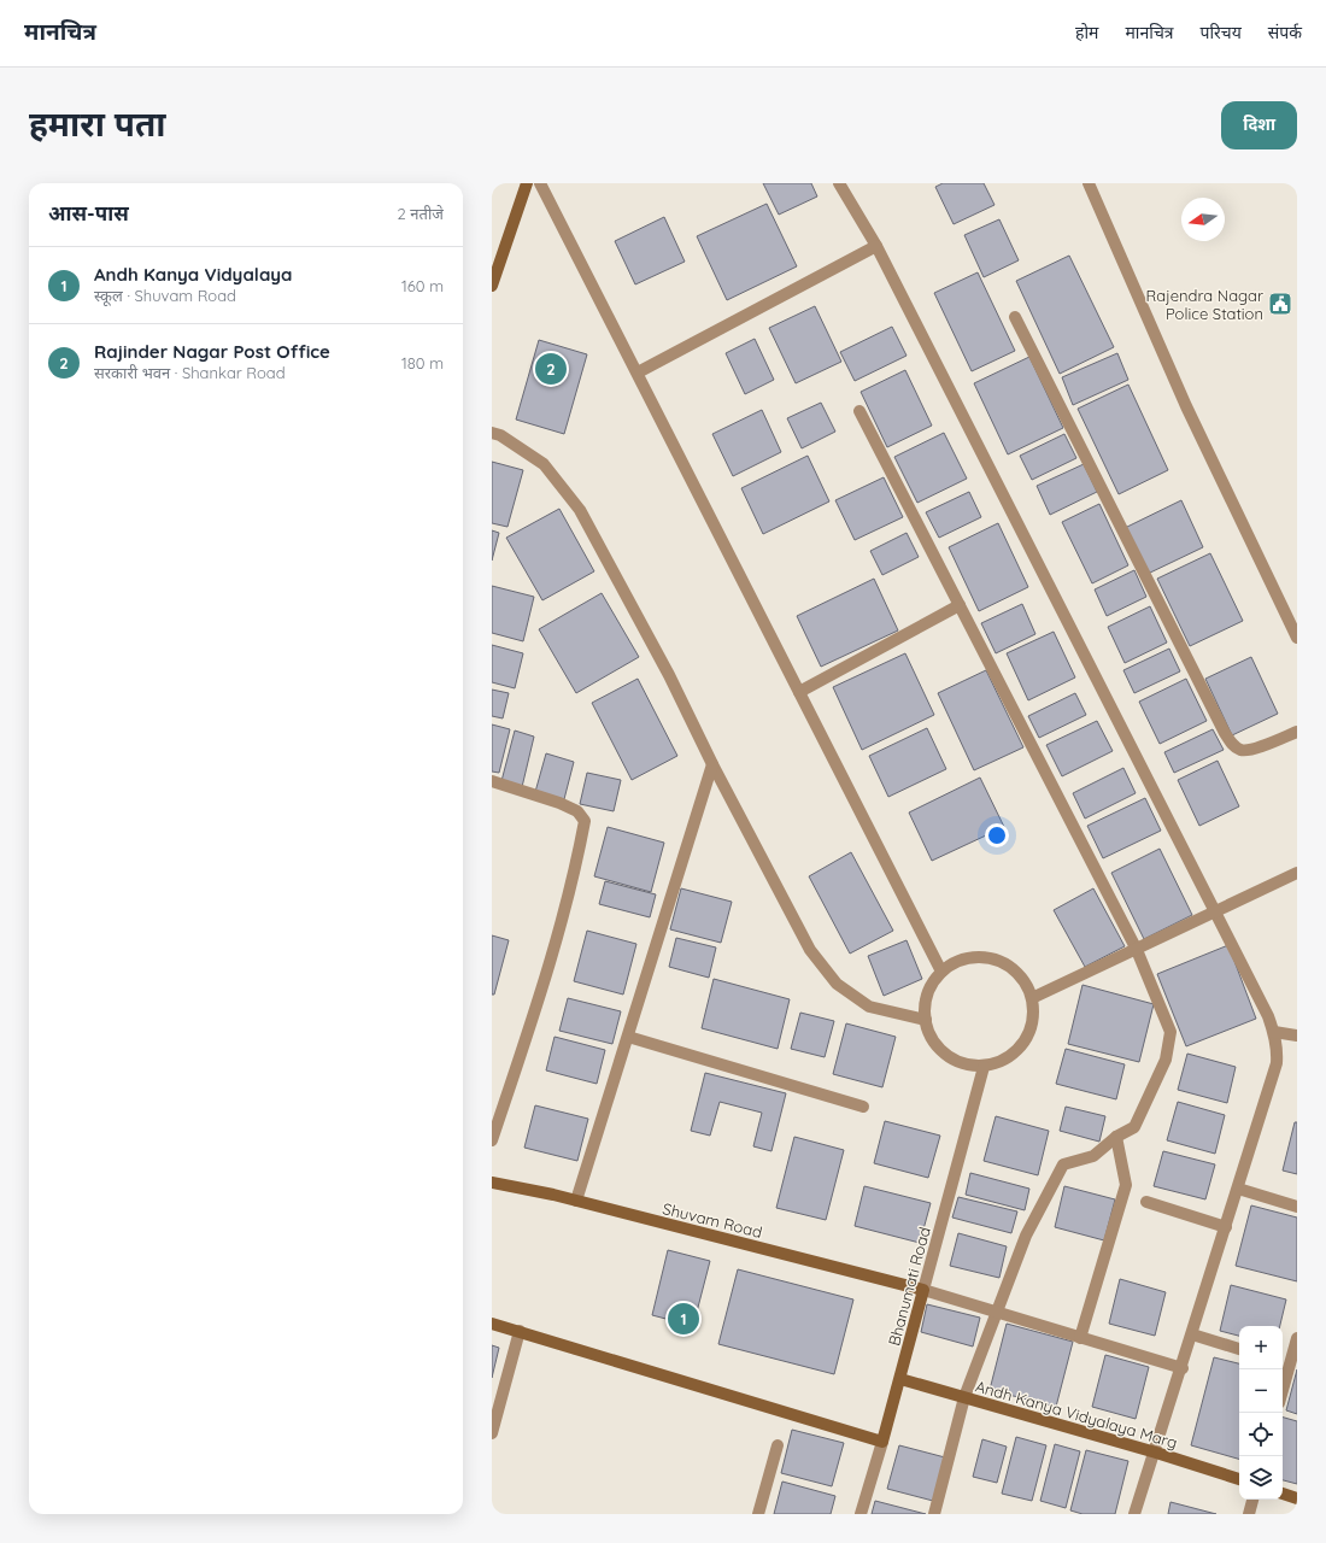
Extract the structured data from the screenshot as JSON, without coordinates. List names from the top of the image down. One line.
{"streets":{"street":["Shuvam Road","Bhanumati Road","Andh Kanya Vidyalaya Marg"]},"crossings":[["Shuvam Road","Bhanumati Road"],["Bhanumati Road","Andh Kanya Vidyalaya Marg"]],"places":{"public building":["Rajendra Nagar Police Station"]},"north":"left","page":{"header":"मानचित्र","nav":["होम","मानचित्र","परिचय","संपर्क"],"buttons":"दिशा","title":"हमारा पता","heading":["आस-पास","2 नतीजे"],"list":[{"mark":"1","name":"Andh Kanya Vidyalaya","note":"स्कूल · Shuvam Road","value":"160 m"},{"mark":"2","name":"Rajinder Nagar Post Office","note":"सरकारी भवन · Shankar Road","value":"180 m"}],"pins":["2","1"],"map_buttons":["+","−"]}}
